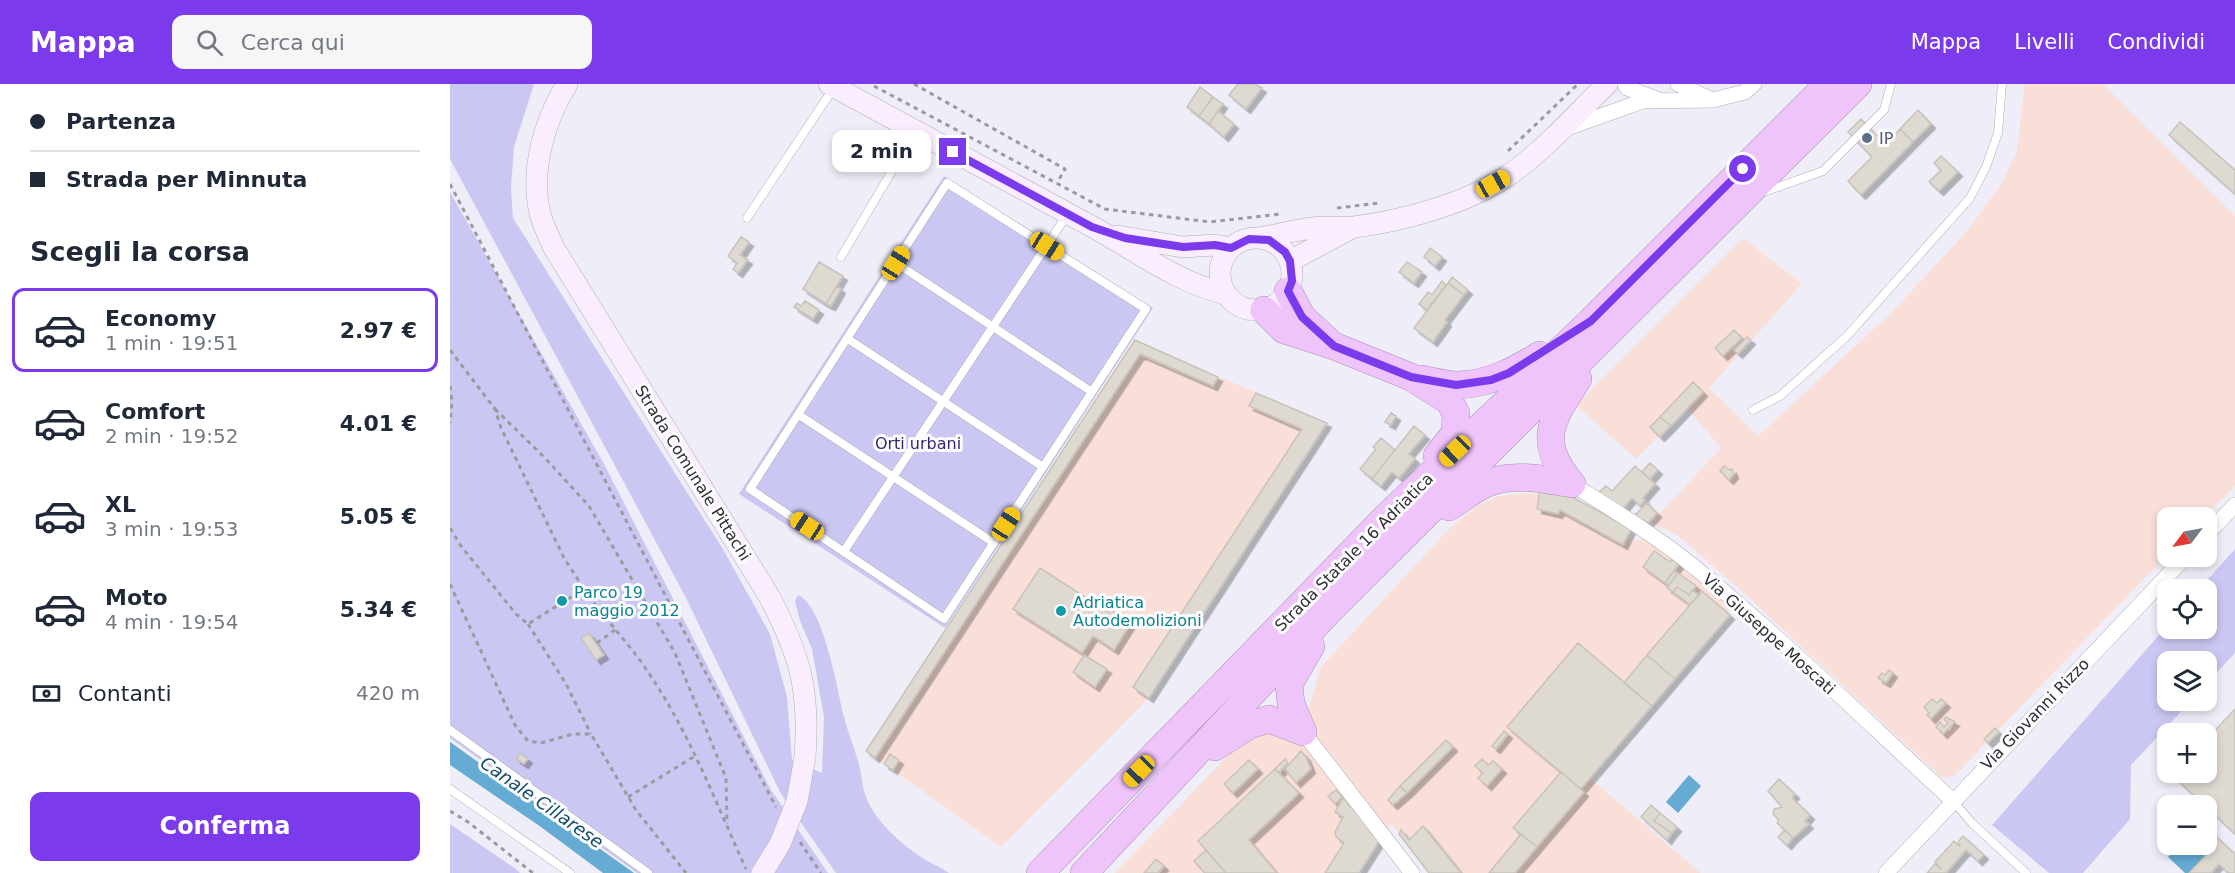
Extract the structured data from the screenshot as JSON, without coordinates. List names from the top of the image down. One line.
{"streets":{"highway":["Strada Statale 16 Adriatica"],"street":["Strada Comunale Pittachi","Via Giuseppe Moscati","Via Giovanni Rizzo"]},"crossings":[["Via Giuseppe Moscati","Via Giovanni Rizzo"]],"water":["Canale Cillarese"],"parks":["Orti urbani"],"places":["IP","Parco 19 maggio 2012","Adriatica Autodemolizioni"],"north":"bottom left","page":{"header":"Mappa","search":"Cerca qui","nav":["Mappa","Livelli","Condividi"],"banner":["Partenza","Strada per Minnuta"],"bubble":"2 min","heading":"Scegli la corsa","list":[{"name":"Economy","note":"1 min · 19:51","value":"2.97 €"},{"name":"Comfort","note":"2 min · 19:52","value":"4.01 €"},{"name":"XL","note":"3 min · 19:53","value":"5.05 €"},{"name":"Moto","note":"4 min · 19:54","value":"5.34 €"}],"map_buttons":["+","−"],"pay":["Contanti","420 m"],"buttons":"Conferma"}}
